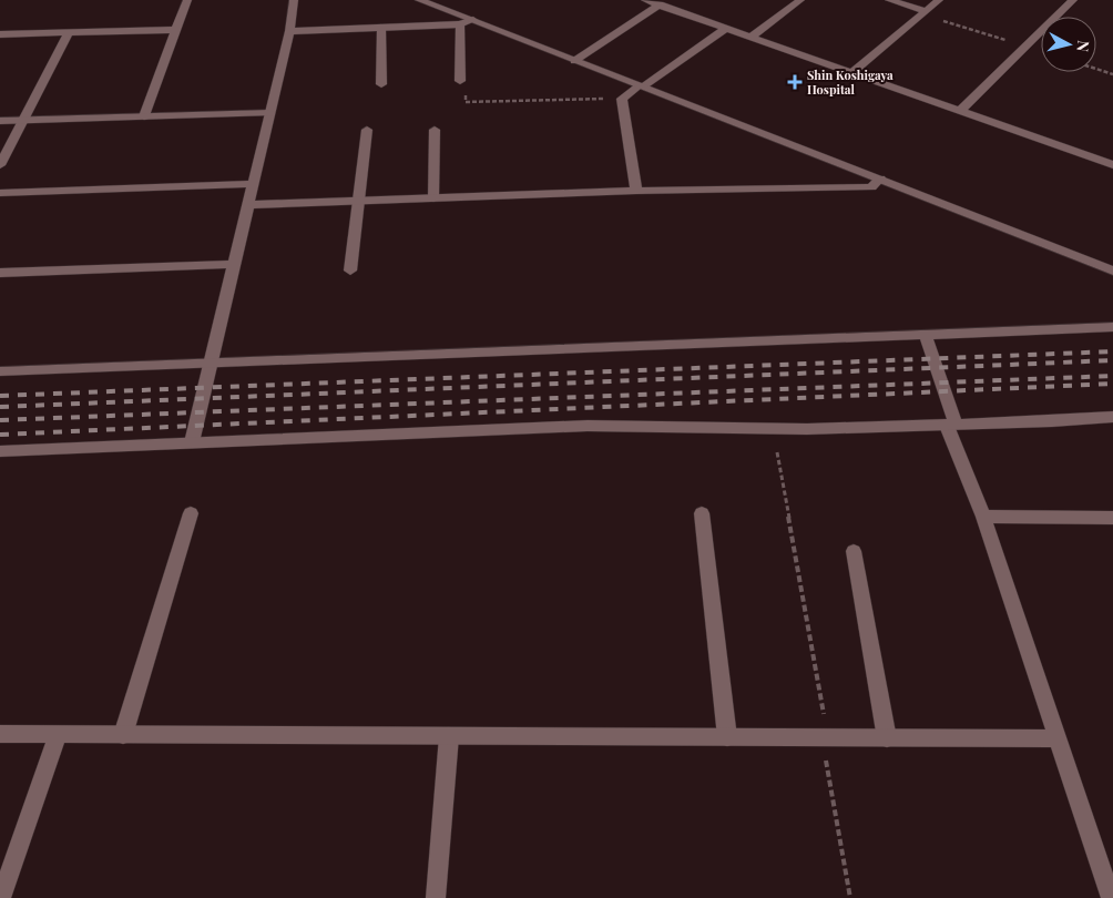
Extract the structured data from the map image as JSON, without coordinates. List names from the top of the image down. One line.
{"places":{"health":["Shin Koshigaya Hospital"]},"north":"right"}
